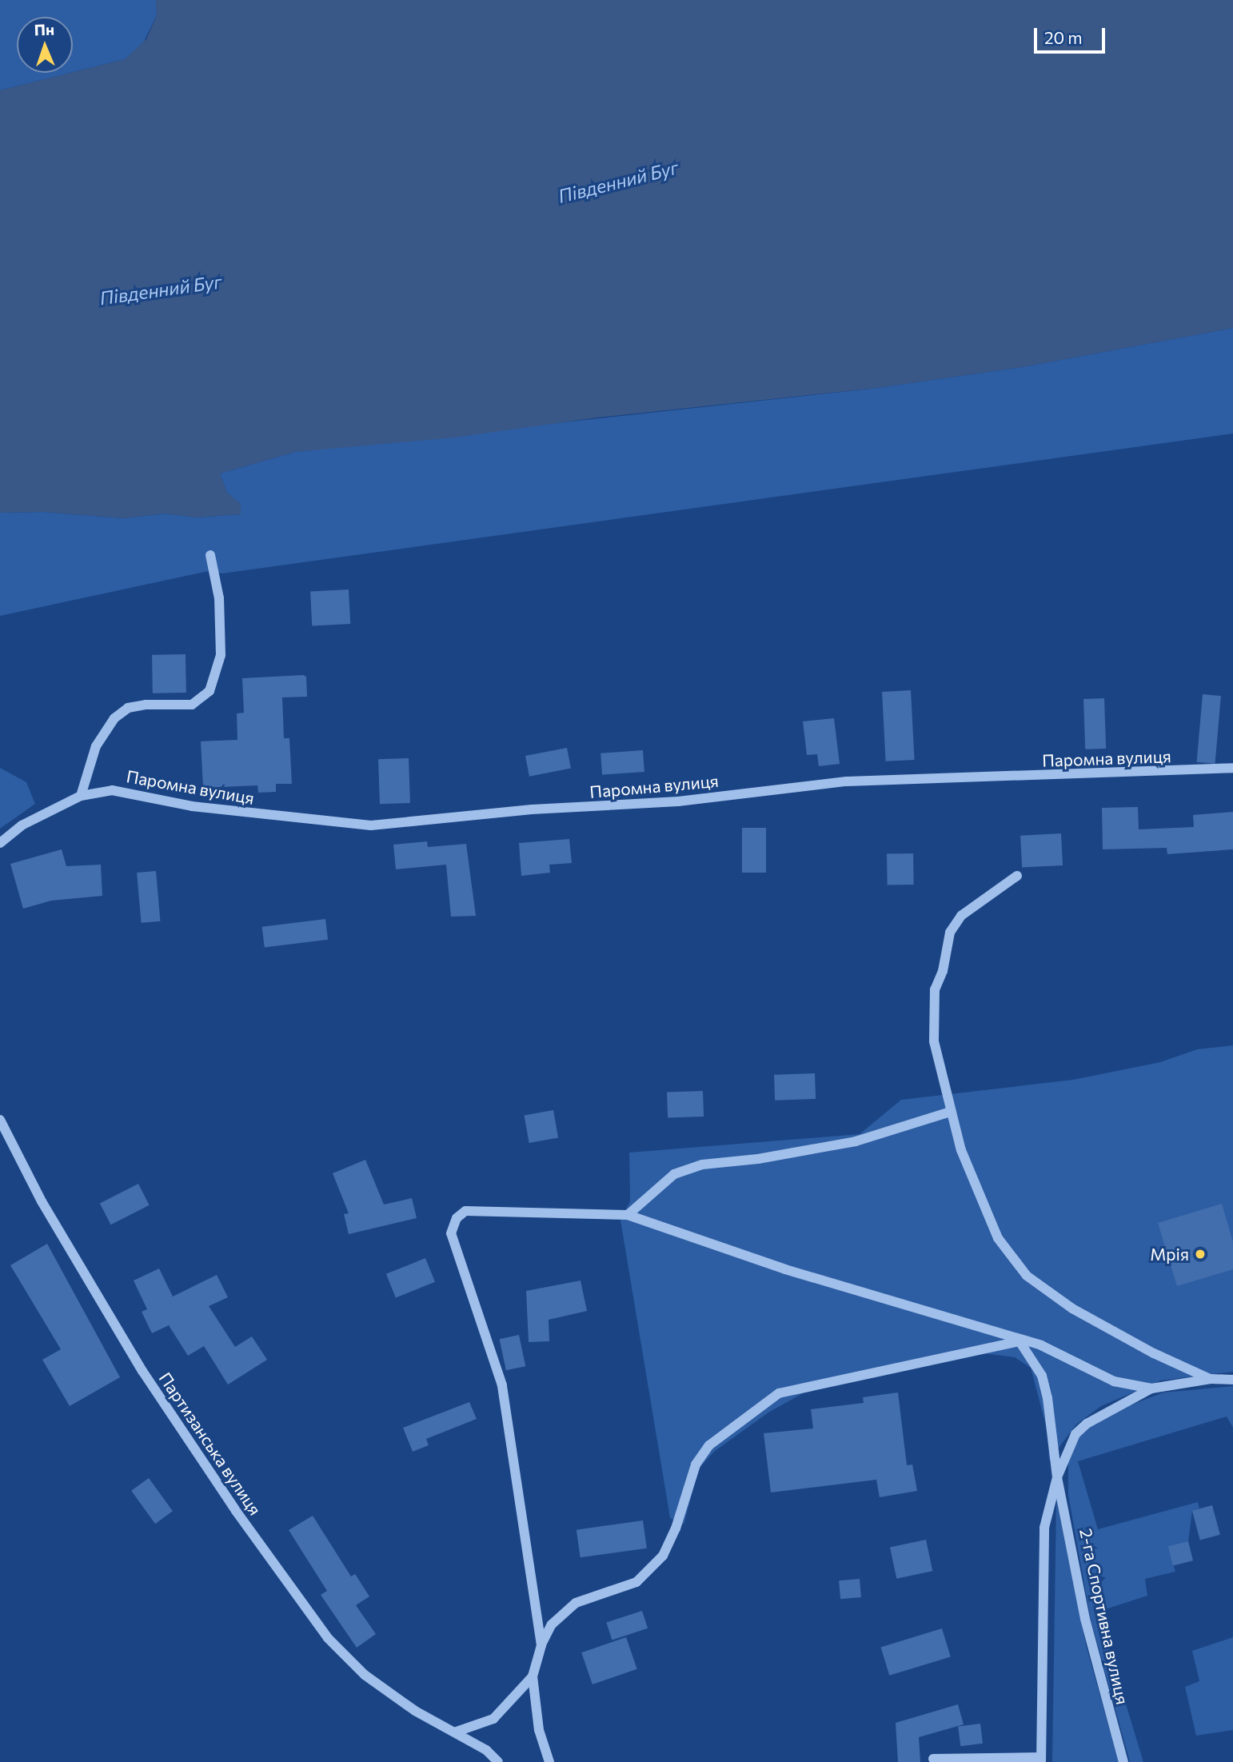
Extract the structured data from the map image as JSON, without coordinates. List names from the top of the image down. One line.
{"streets":{"street":["Паромна вулиця","Партизанська вулиця","2-га Спортивна вулиця"]},"water":["Південний Буг"],"places":["Мрія"],"scale_bar":"20 m","north":"top"}
